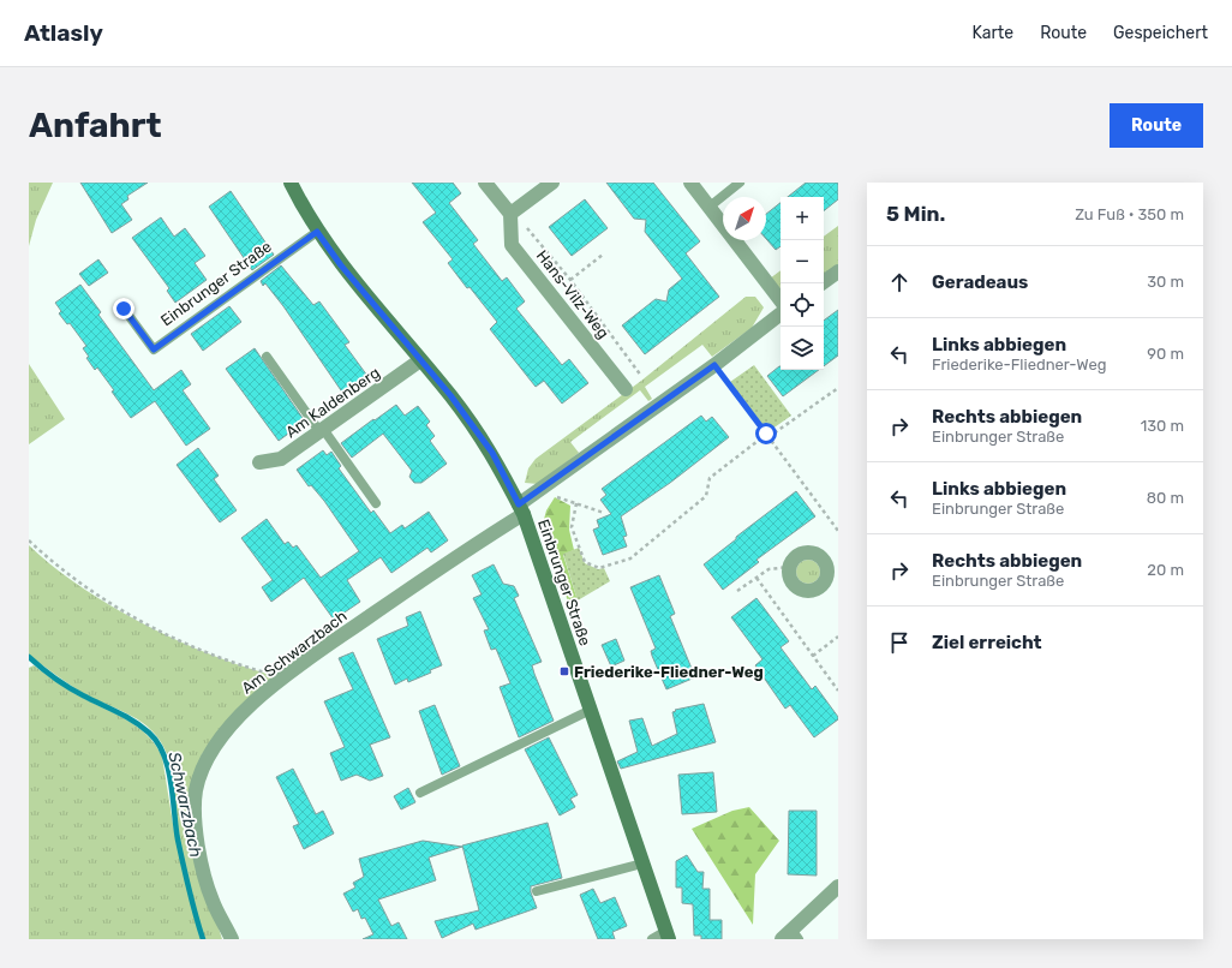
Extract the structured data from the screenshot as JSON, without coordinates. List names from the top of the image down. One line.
{"streets":{"street":["Einbrunger Straße","Hans-Vilz-Weg","Am Kaldenberg","Am Schwarzbach"]},"crossings":[["Einbrunger Straße","Am Kaldenberg"],["Einbrunger Straße","Am Schwarzbach"]],"water":["Schwarzbach"],"places":{"transit":["Friederike-Fliedner-Weg"]},"north":"top right","page":{"header":"Atlasly","nav":["Karte","Route","Gespeichert"],"buttons":"Route","title":"Anfahrt","heading":["5 Min.","Zu Fuß · 350 m"],"map_buttons":["+","−"],"list":[["Geradeaus","30 m"],["Links abbiegen","Friederike-Fliedner-Weg","90 m"],["Rechts abbiegen","Einbrunger Straße","130 m"],["Links abbiegen","Einbrunger Straße","80 m"],["Rechts abbiegen","Einbrunger Straße","20 m"],"Ziel erreicht"]}}
